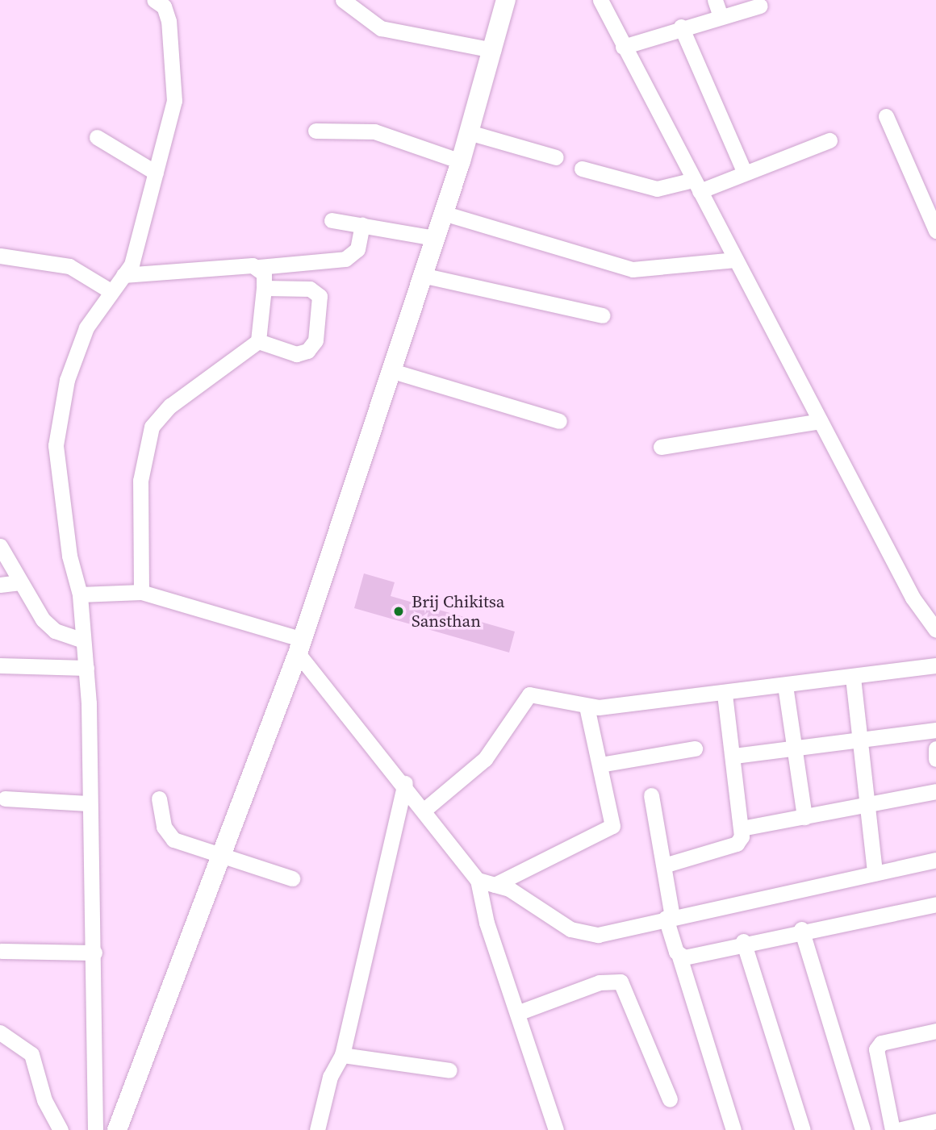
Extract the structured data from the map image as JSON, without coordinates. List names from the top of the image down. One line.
{"places":["Brij Chikitsa Sansthan"]}
